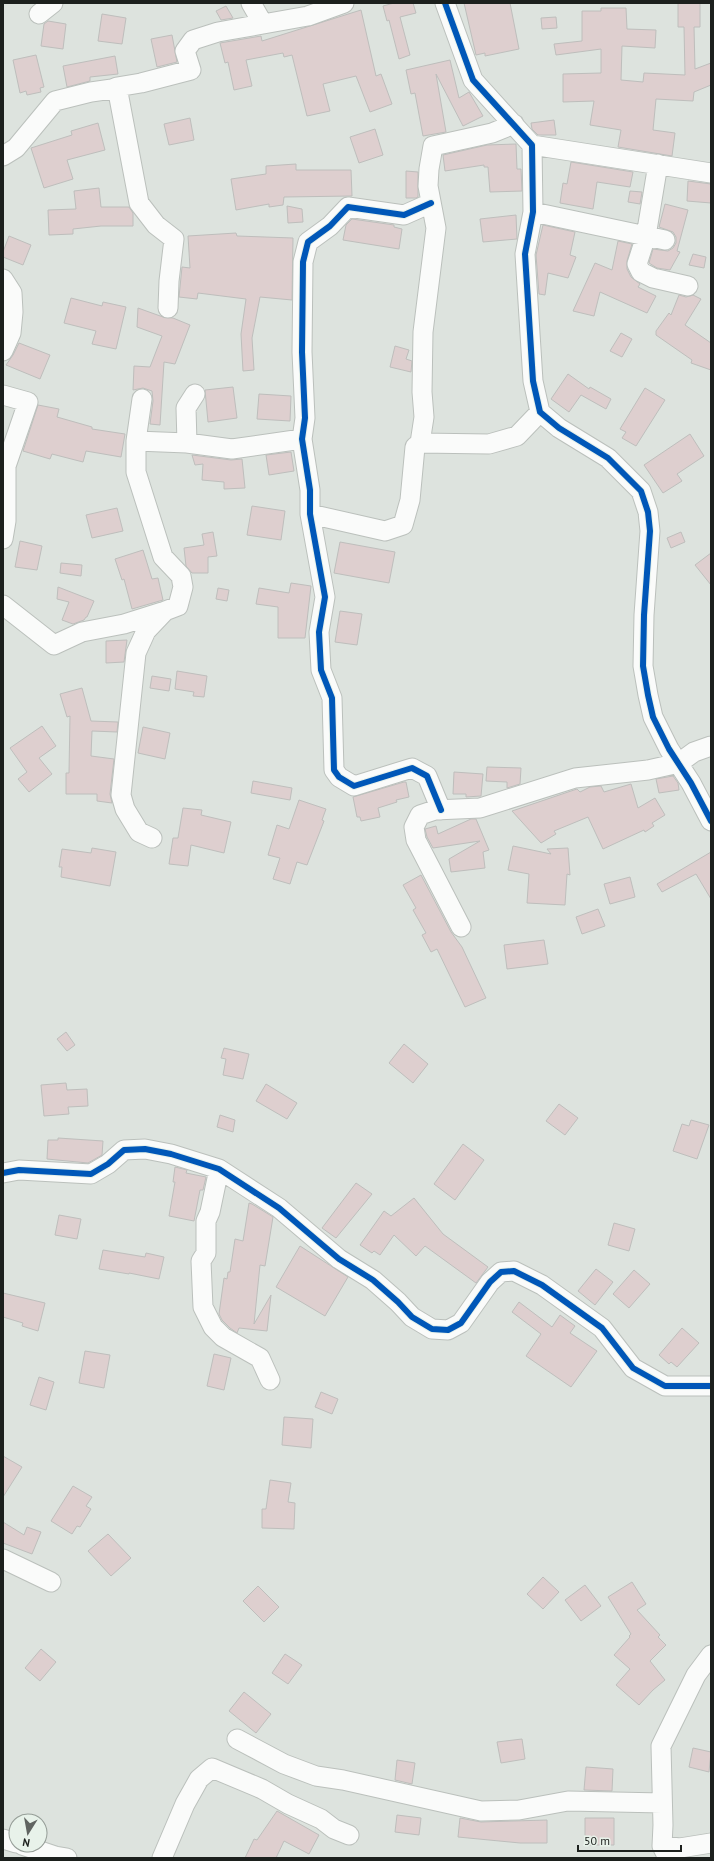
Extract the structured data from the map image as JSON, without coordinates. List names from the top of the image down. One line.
{"scale_bar":"50 m","north":"bottom"}
